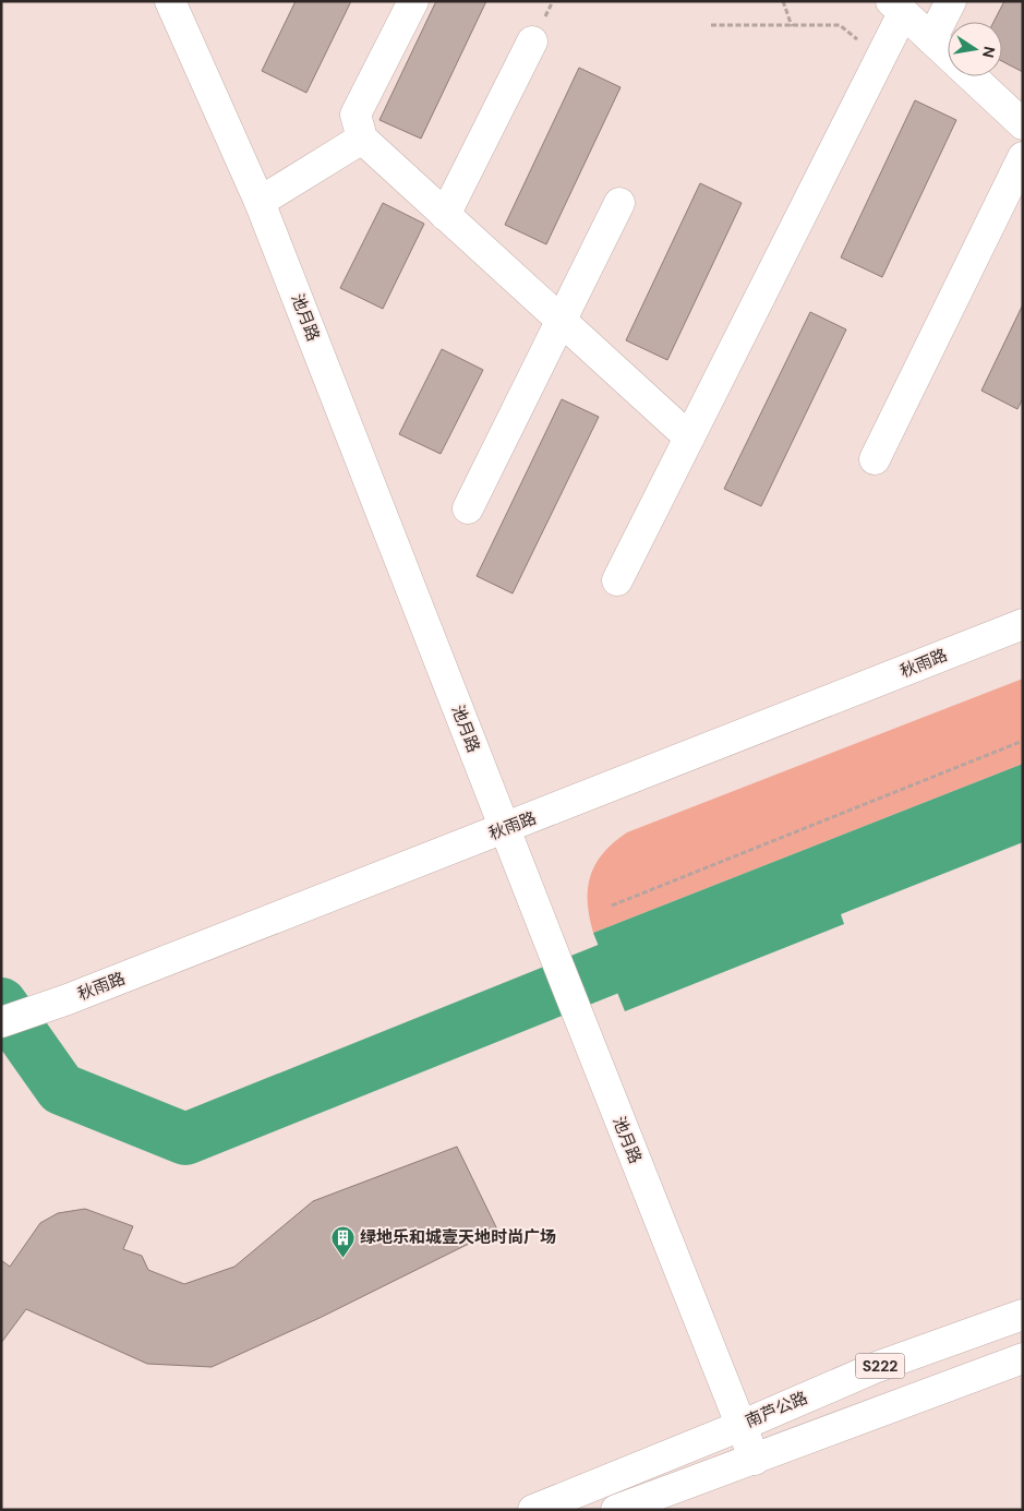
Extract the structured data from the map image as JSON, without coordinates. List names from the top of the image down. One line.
{"streets":{"street":["池月路","秋雨路","S222","南芦公路"]},"crossings":[["池月路","秋雨路"],["池月路","S222"],["池月路","南芦公路"]],"places":{"building":["绿地乐和城壹天地时尚广场"]},"north":"right"}
